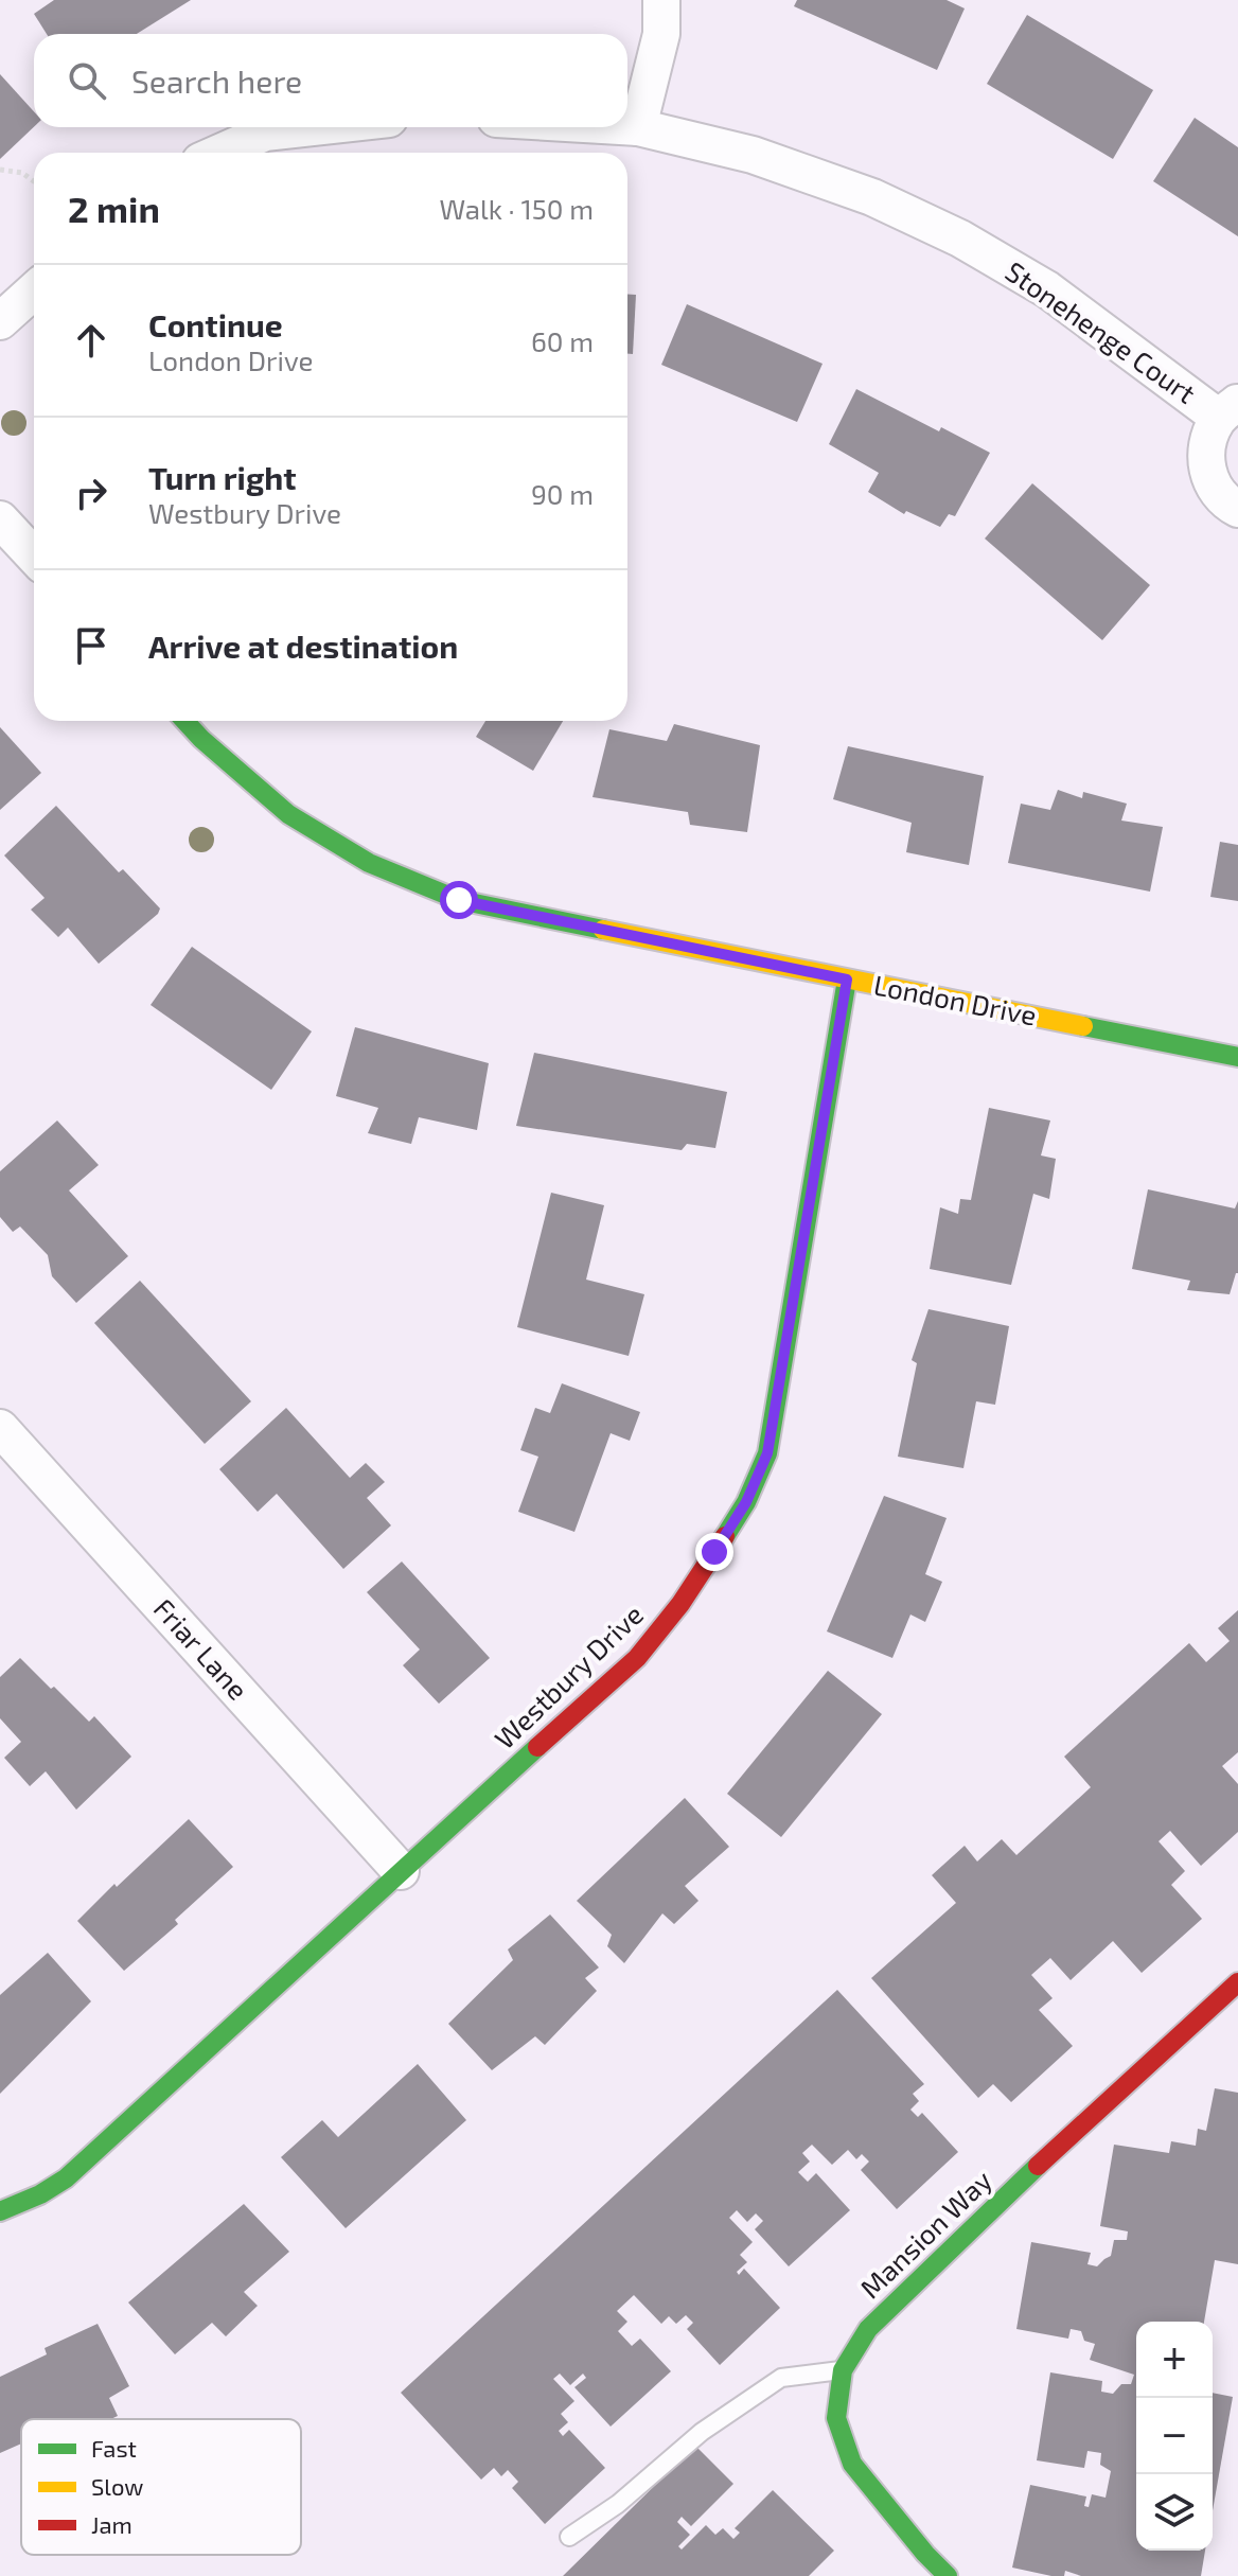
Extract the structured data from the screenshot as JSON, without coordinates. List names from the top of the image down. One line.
{"streets":{"street":["Stonehenge Court","London Drive","Friar Lane","Westbury Drive","Mansion Way"]},"crossings":[["London Drive","Westbury Drive"],["Friar Lane","Westbury Drive"]],"legend":["Fast","Slow","Jam"],"page":{"search":"Search here","heading":["2 min","Walk · 150 m"],"list":[["Continue","London Drive","60 m"],["Turn right","Westbury Drive","90 m"],"Arrive at destination"],"map_buttons":["+","−"]}}
